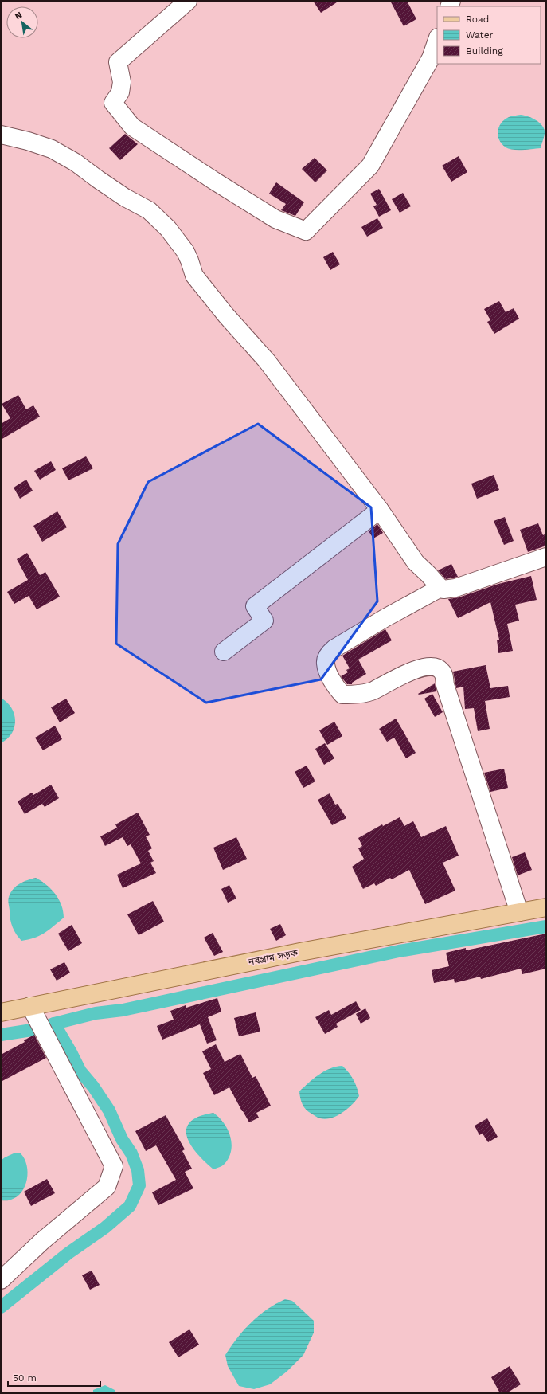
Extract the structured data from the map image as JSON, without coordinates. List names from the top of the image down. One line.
{"streets":{"main road":["নবগ্রাম সড়ক"]},"legend":["Road","Water","Building"],"scale_bar":"50 m","north":"top left"}
